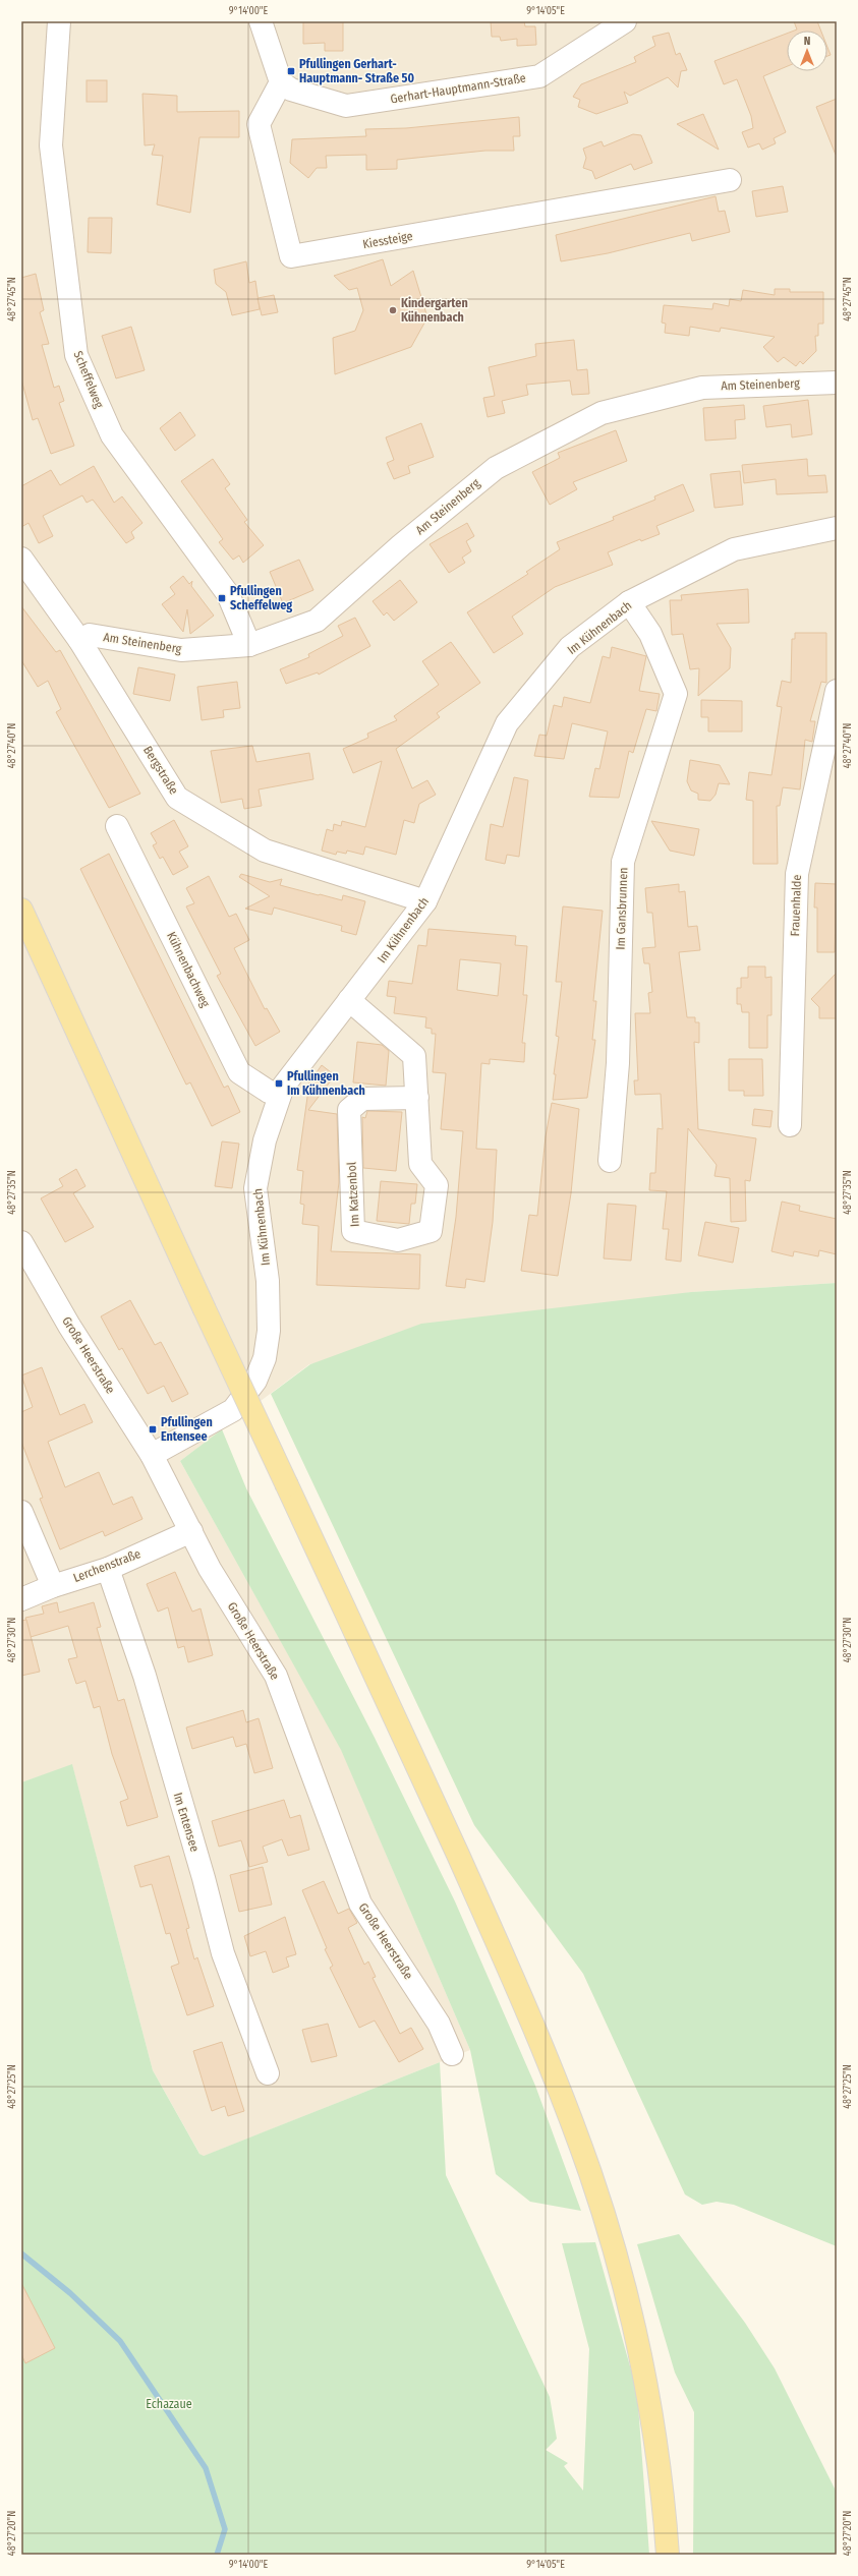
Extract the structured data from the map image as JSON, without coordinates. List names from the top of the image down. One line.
{"streets":{"street":["Gerhart-Hauptmann-Straße","Kiessteige","Scheffelweg","Am Steinenberg","Im Kühnenbach","Bergstraße","Frauenhalde","Im Gansbrunnen","Kühnenbachweg","Im Katzenbol","Große Heerstraße","Lerchenstraße","Im Entensee"]},"crossings":[["Gerhart-Hauptmann-Straße","Kiessteige"],["Scheffelweg","Am Steinenberg"],["Am Steinenberg","Bergstraße"],["Im Kühnenbach","Bergstraße"],["Im Kühnenbach","Im Gansbrunnen"],["Im Kühnenbach","Kühnenbachweg"],["Im Kühnenbach","Im Katzenbol"],["Im Kühnenbach","Große Heerstraße"],["Große Heerstraße","Lerchenstraße"],["Lerchenstraße","Im Entensee"]],"parks":["Echazaue"],"places":{"transit":["Pfullingen Gerhart- Hauptmann- Straße 50","Pfullingen Scheffelweg","Pfullingen Im Kühnenbach","Pfullingen Entensee"],"other":["Kindergarten Kühnenbach"]},"north":"top","coordinates":["9°14'00\"E","9°14'05\"E","48°27'45\"N","48°27'40\"N","48°27'35\"N","48°27'30\"N","48°27'25\"N","48°27'20\"N"]}
